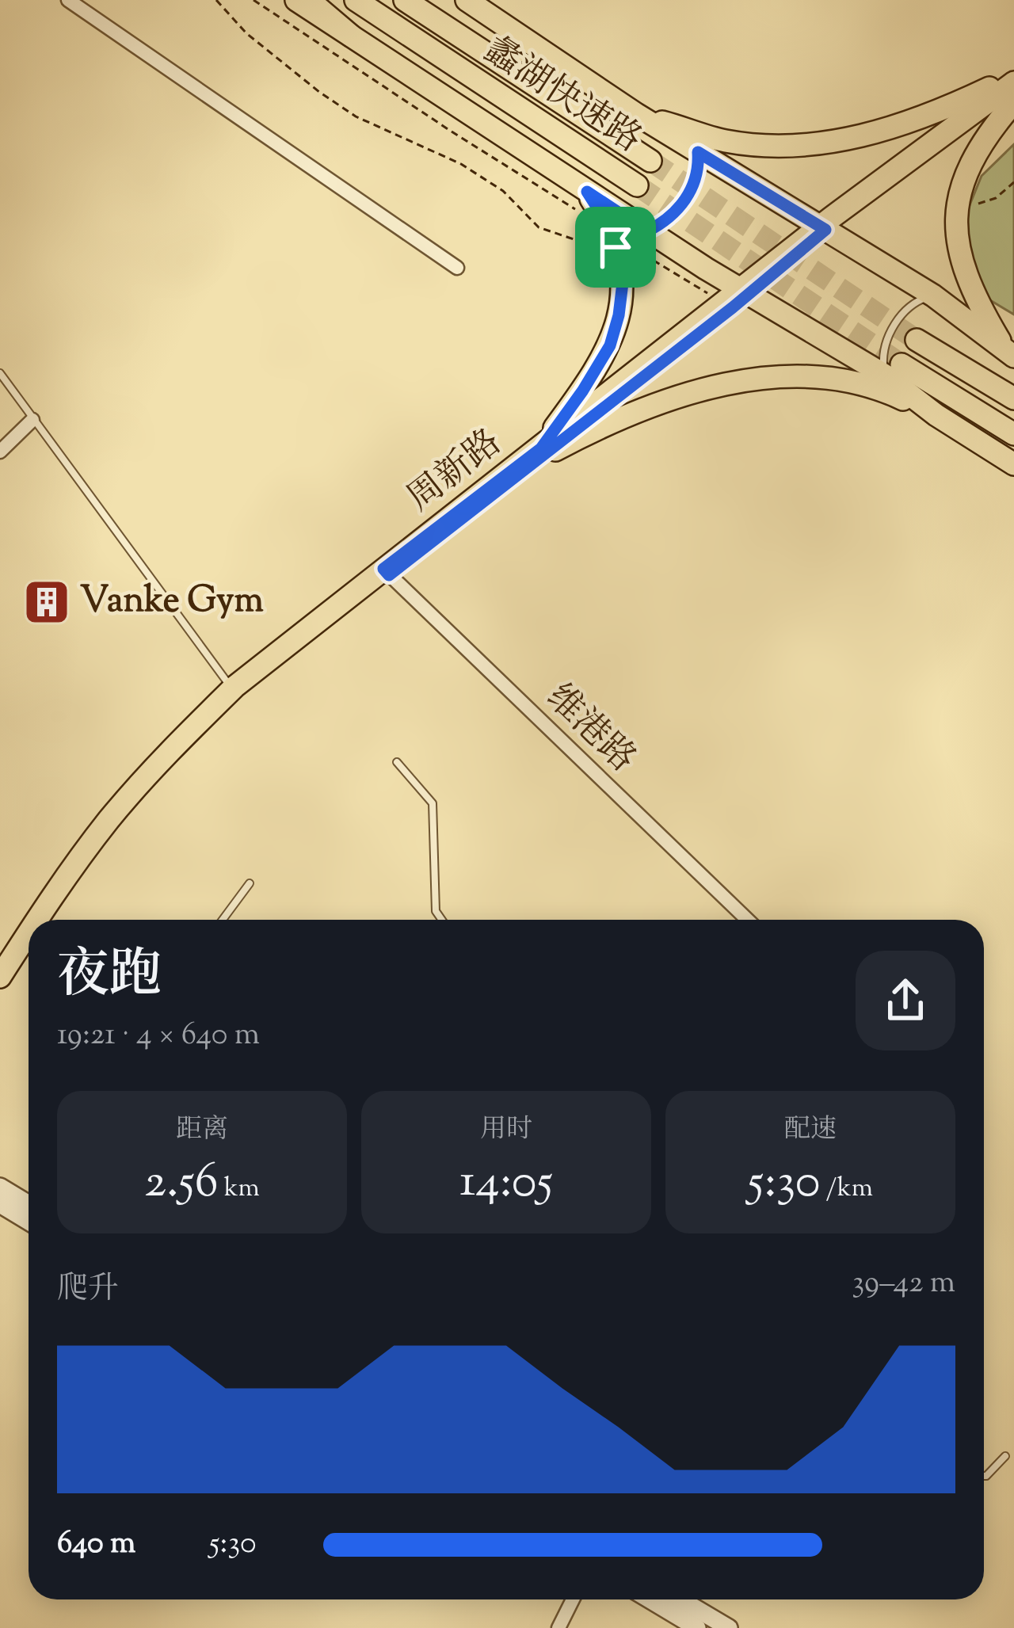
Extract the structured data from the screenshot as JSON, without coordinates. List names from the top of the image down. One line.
{"streets":{"main road":["蠡湖快速路","周新路"],"street":["维港路"]},"crossings":[["周新路","维港路"]],"places":{"building":["Vanke Gym"]},"page":{"heading":["夜跑","19:21 · 4 × 640 m"],"stats":[["距离","2.56 km"],["用时","14:05"],["配速","5:30 /km"]],"chart":["爬升","39–42 m"],"list":[{"name":"640 m","note":"5:30"}]}}
